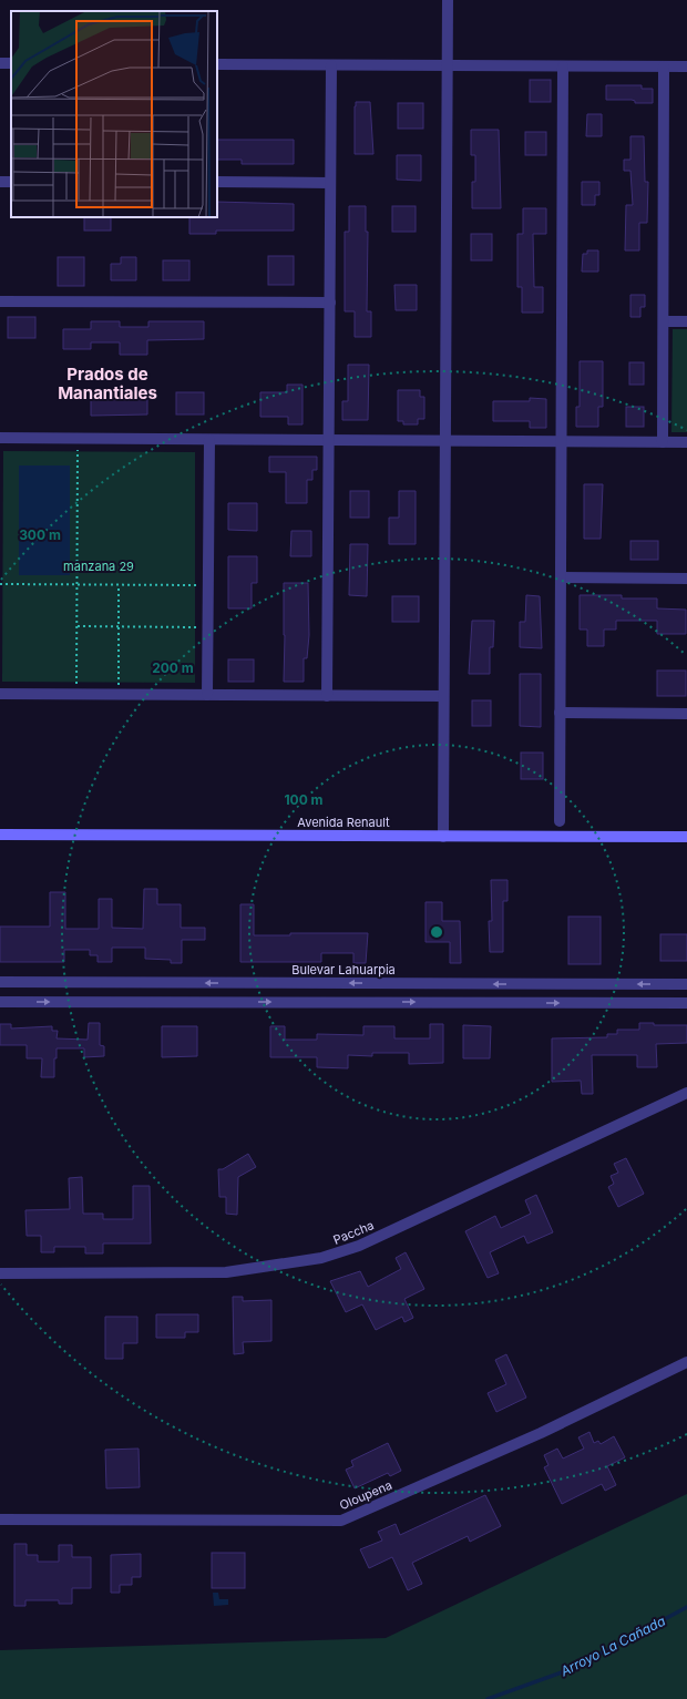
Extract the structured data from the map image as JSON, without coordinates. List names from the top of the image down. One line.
{"streets":{"street":["Avenida Renault","Bulevar Lahuarpia","Paccha","Oloupena"]},"districts":["Prados de Manantiales"],"water":["Arroyo La Cañada"],"parks":["manzana 29"],"rings":["300 m","200 m","100 m"]}
